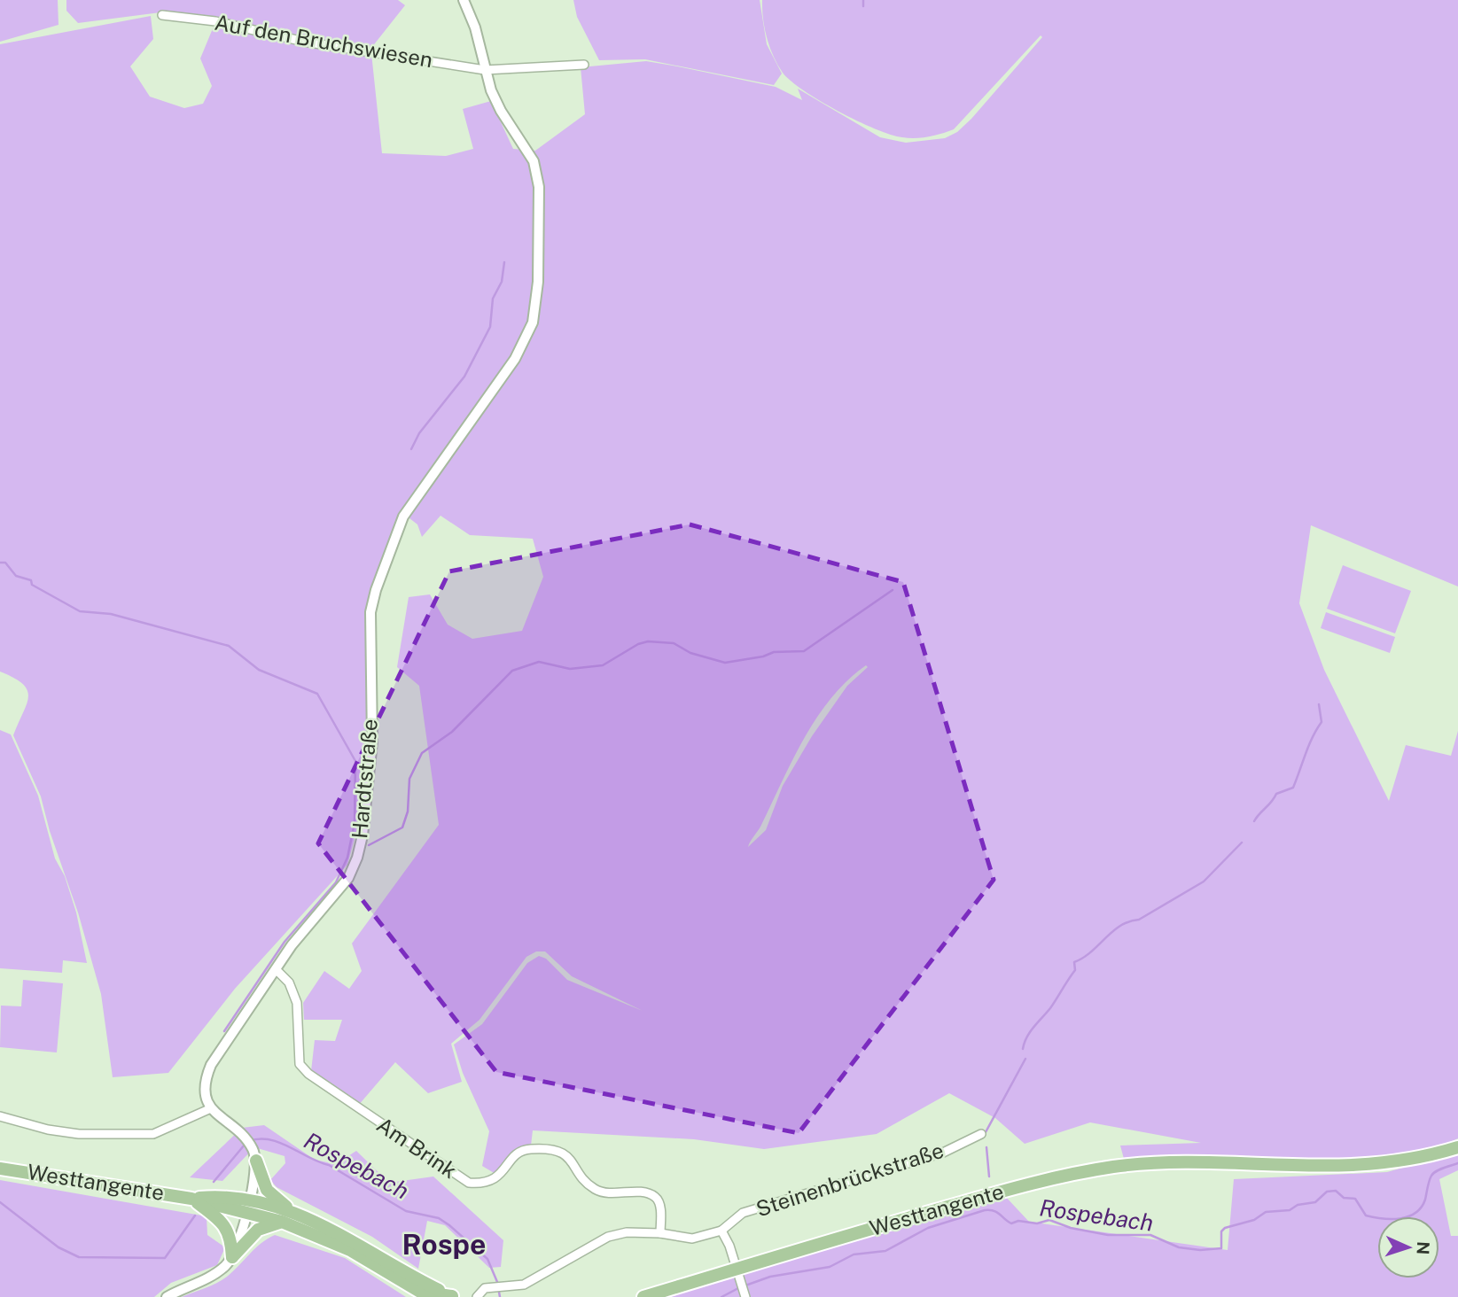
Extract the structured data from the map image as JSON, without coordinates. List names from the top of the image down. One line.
{"streets":{"main road":["Westtangente"],"street":["Auf den Bruchswiesen","Hardtstraße","Am Brink","Steinenbrückstraße"]},"crossings":[["Auf den Bruchswiesen","Hardtstraße"],["Hardtstraße","Am Brink"],["Am Brink","Steinenbrückstraße"]],"districts":["Rospe"],"water":["Rospebach"],"north":"right"}
